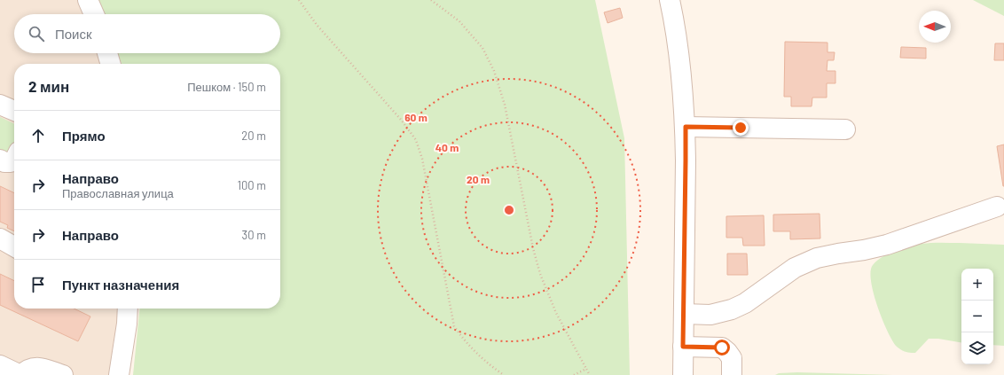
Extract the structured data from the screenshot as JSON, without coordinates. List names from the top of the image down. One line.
{"north":"left","page":{"search":"Поиск","heading":["2 мин","Пешком · 150 m"],"list":[["Прямо","20 m"],["Направо","Православная улица","100 m"],["Направо","30 m"],"Пункт назначения"],"map_buttons":["+","−"]},"rings":["60 m","40 m","20 m"]}
